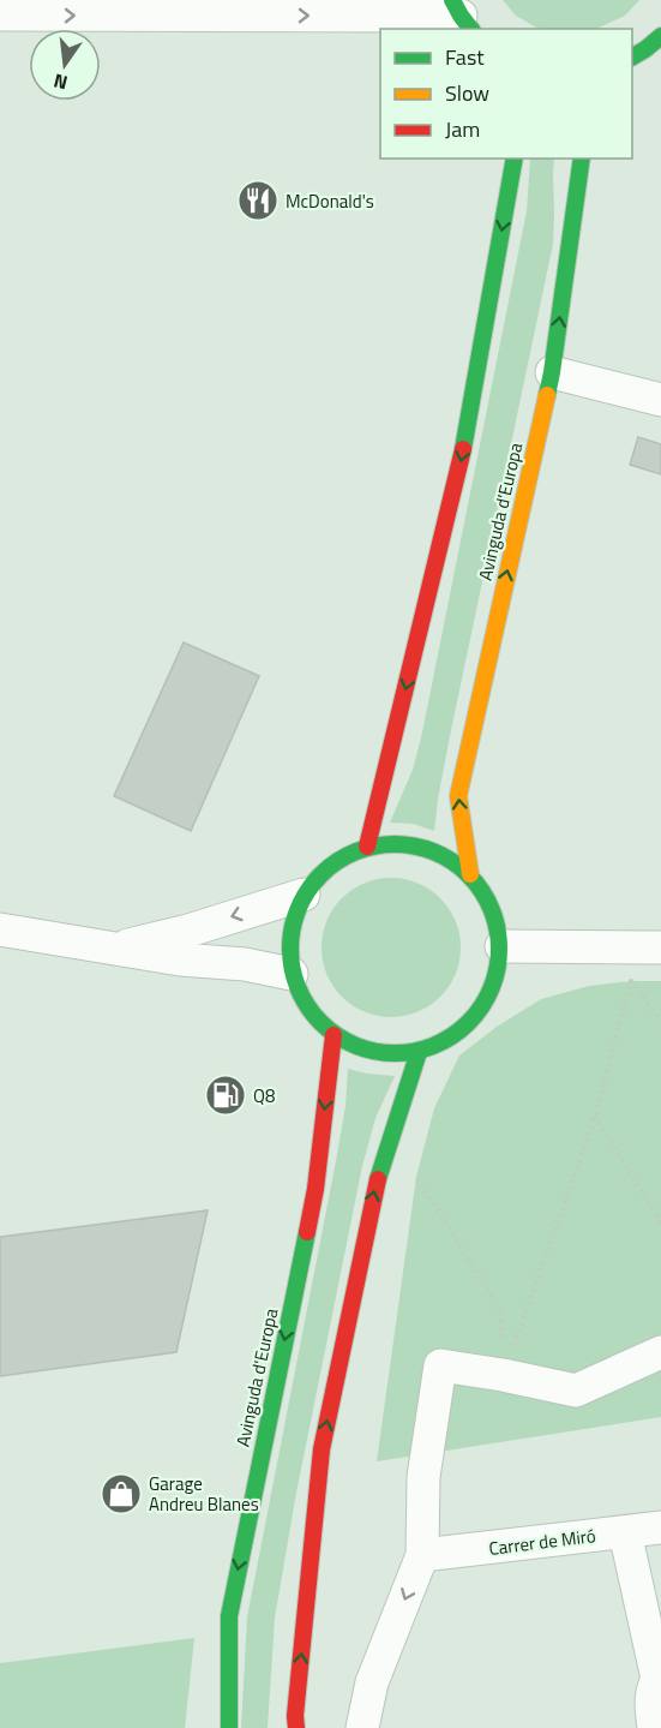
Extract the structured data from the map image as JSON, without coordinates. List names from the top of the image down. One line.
{"streets":{"street":["Avinguda d'Europa","Carrer de Miró"]},"places":{"restaurant":["McDonald's"],"fuel station":["Q8"],"shop":["Garage Andreu Blanes"]},"legend":["Fast","Slow","Jam"],"north":"bottom"}
